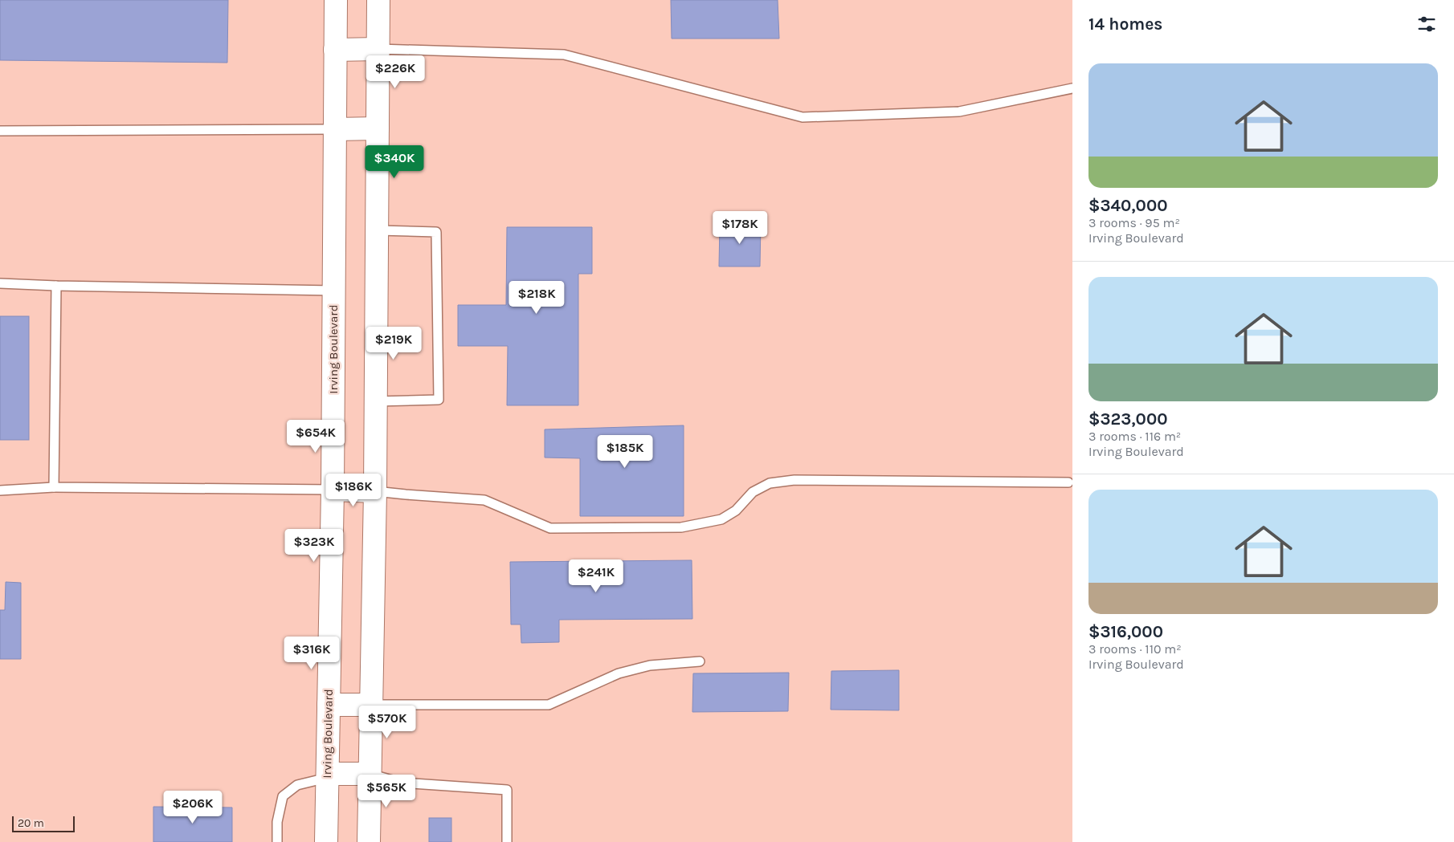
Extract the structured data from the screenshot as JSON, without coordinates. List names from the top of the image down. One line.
{"streets":{"main road":["Irving Boulevard"]},"scale_bar":"20 m","page":{"heading":"14 homes","list":[{"name":"$340,000","note":"3 rooms · 95 m² · Irving Boulevard"},{"name":"$323,000","note":"3 rooms · 116 m² · Irving Boulevard"},{"name":"$316,000","note":"3 rooms · 110 m² · Irving Boulevard"}],"price":["$226K","$340K","$178K","$218K","$219K","$654K","$185K","$186K","$323K","$241K","$316K","$570K","$565K","$206K"],"scale":"20 m"}}
